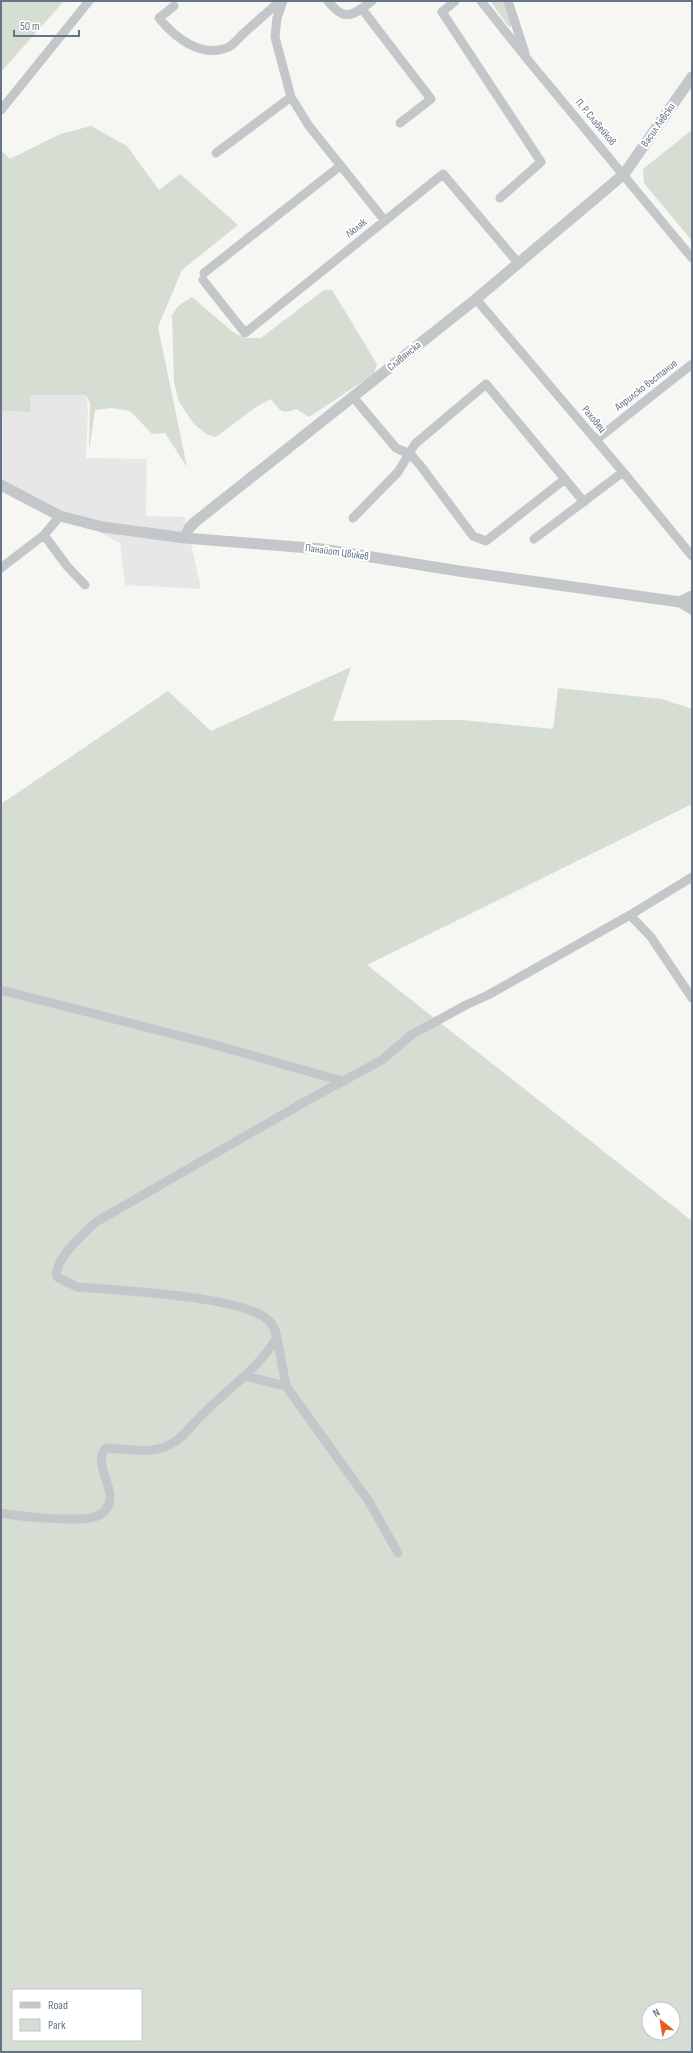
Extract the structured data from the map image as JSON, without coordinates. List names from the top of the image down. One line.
{"streets":{"street":["П. Р. Славейков","Васил Левски","Люляк","Славянска","Априлско въстание","Раховец","Панайот Цвикев"]},"crossings":[["П. Р. Славейков","Васил Левски"],["П. Р. Славейков","Славянска"],["Васил Левски","Славянска"],["Люляк","Славянска"],["Славянска","Раховец"],["Славянска","Панайот Цвикев"],["Априлско въстание","Раховец"]],"legend":["Road","Park"],"scale_bar":"50 m","north":"top left"}
